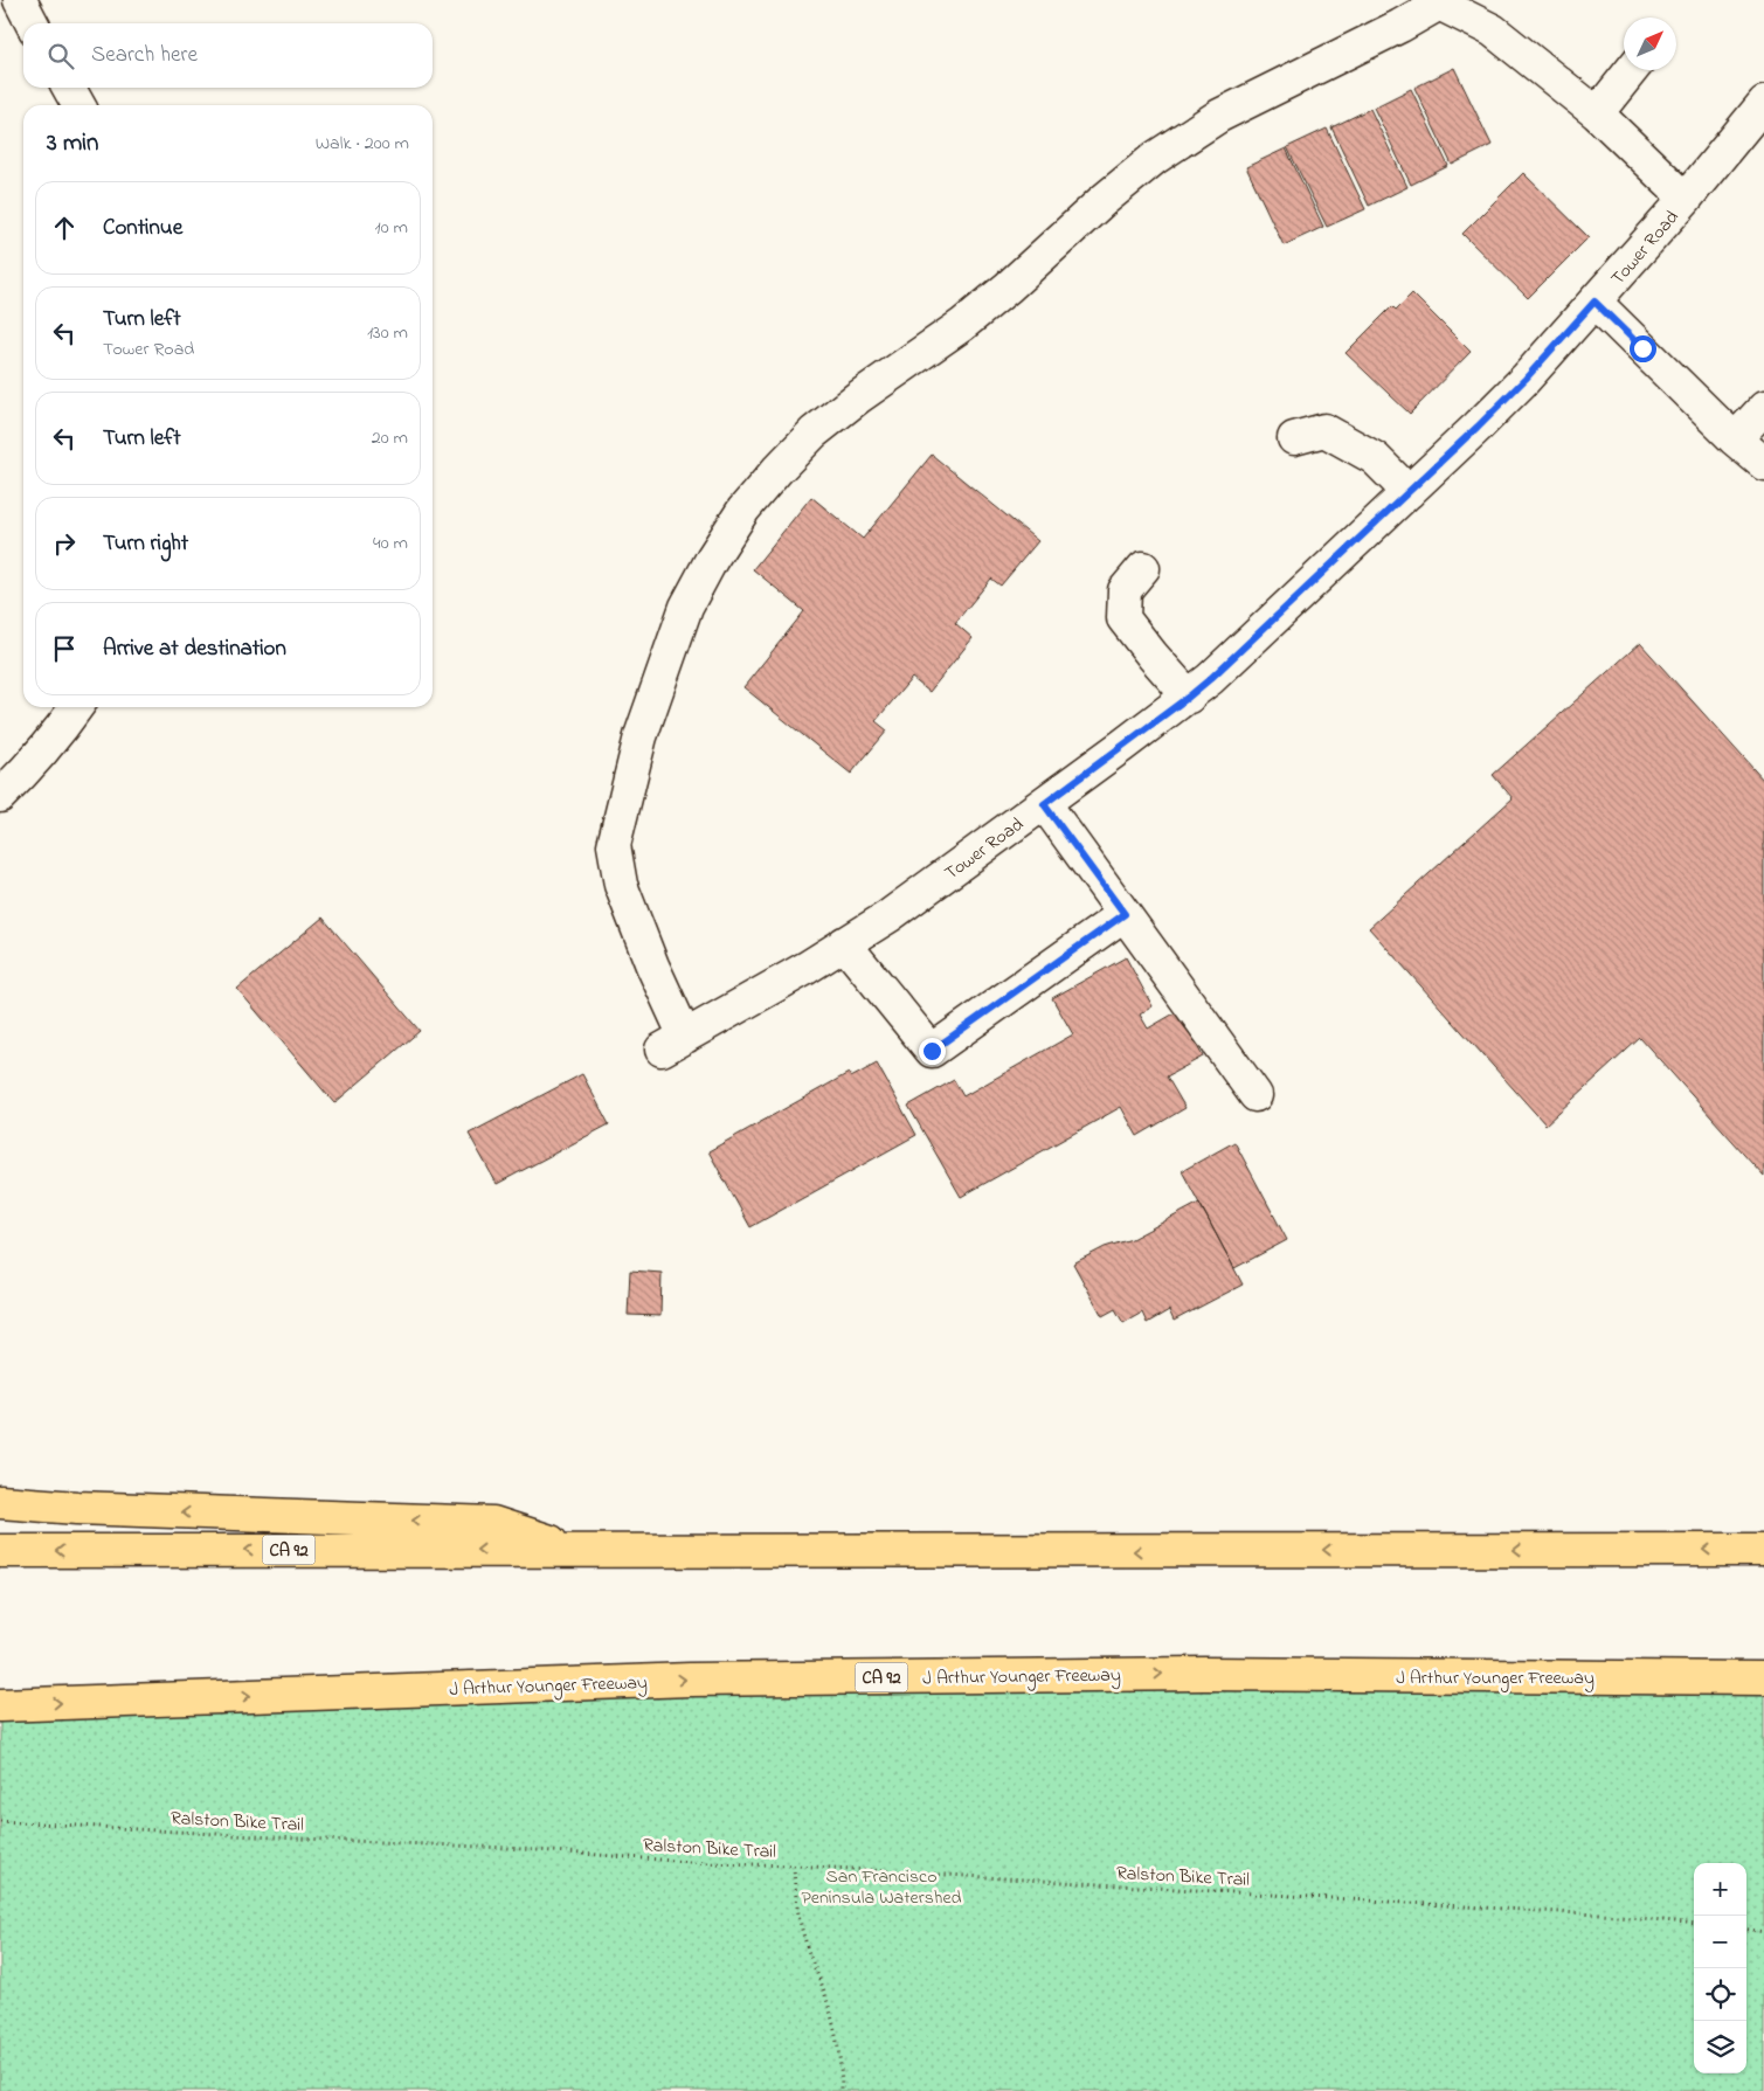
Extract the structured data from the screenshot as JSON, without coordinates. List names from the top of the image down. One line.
{"streets":{"highway":["CA 92","J Arthur Younger Freeway"],"street":["Tower Road"],"path":["Ralston Bike Trail"]},"parks":["San Francisco Peninsula Watershed"],"north":"top right","page":{"search":"Search here","heading":["3 min","Walk · 200 m"],"list":[["Continue","10 m"],["Turn left","Tower Road","130 m"],["Turn left","20 m"],["Turn right","40 m"],"Arrive at destination"],"map_buttons":["+","−"]}}
